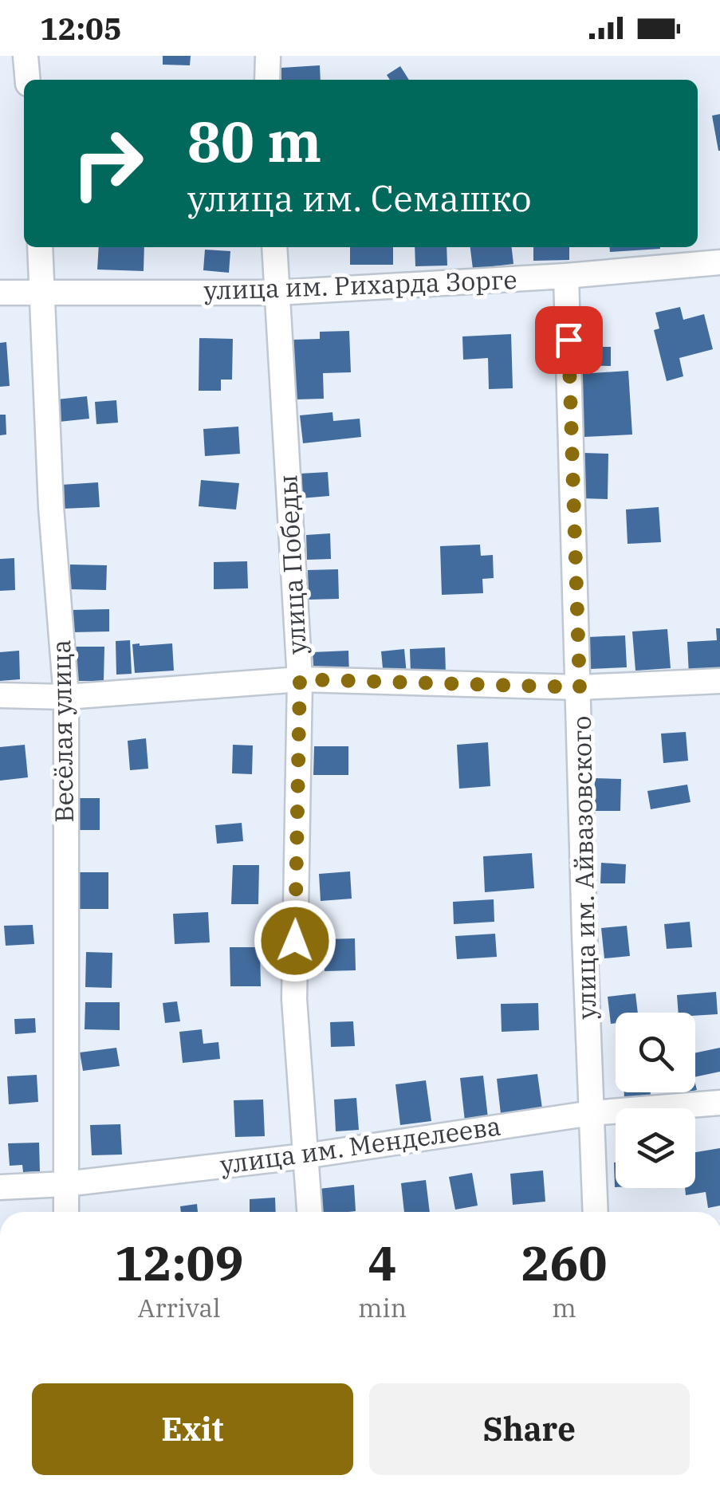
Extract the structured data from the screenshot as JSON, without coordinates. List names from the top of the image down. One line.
{"streets":{"street":["улица им. Рихарда Зорге","улица Победы","Весёлая улица","улица им. Айвазовского","улица им. Менделеева"]},"crossings":[["улица им. Рихарда Зорге","улица Победы"],["улица им. Рихарда Зорге","Весёлая улица"],["улица им. Рихарда Зорге","улица им. Айвазовского"],["улица Победы","улица им. Менделеева"],["Весёлая улица","улица им. Менделеева"],["улица им. Айвазовского","улица им. Менделеева"]],"page":{"status":"12:05","turn":["80 m","улица им. Семашко"],"eta":["12:09","Arrival","4","min","260","m"],"buttons":["Exit","Share"]}}
